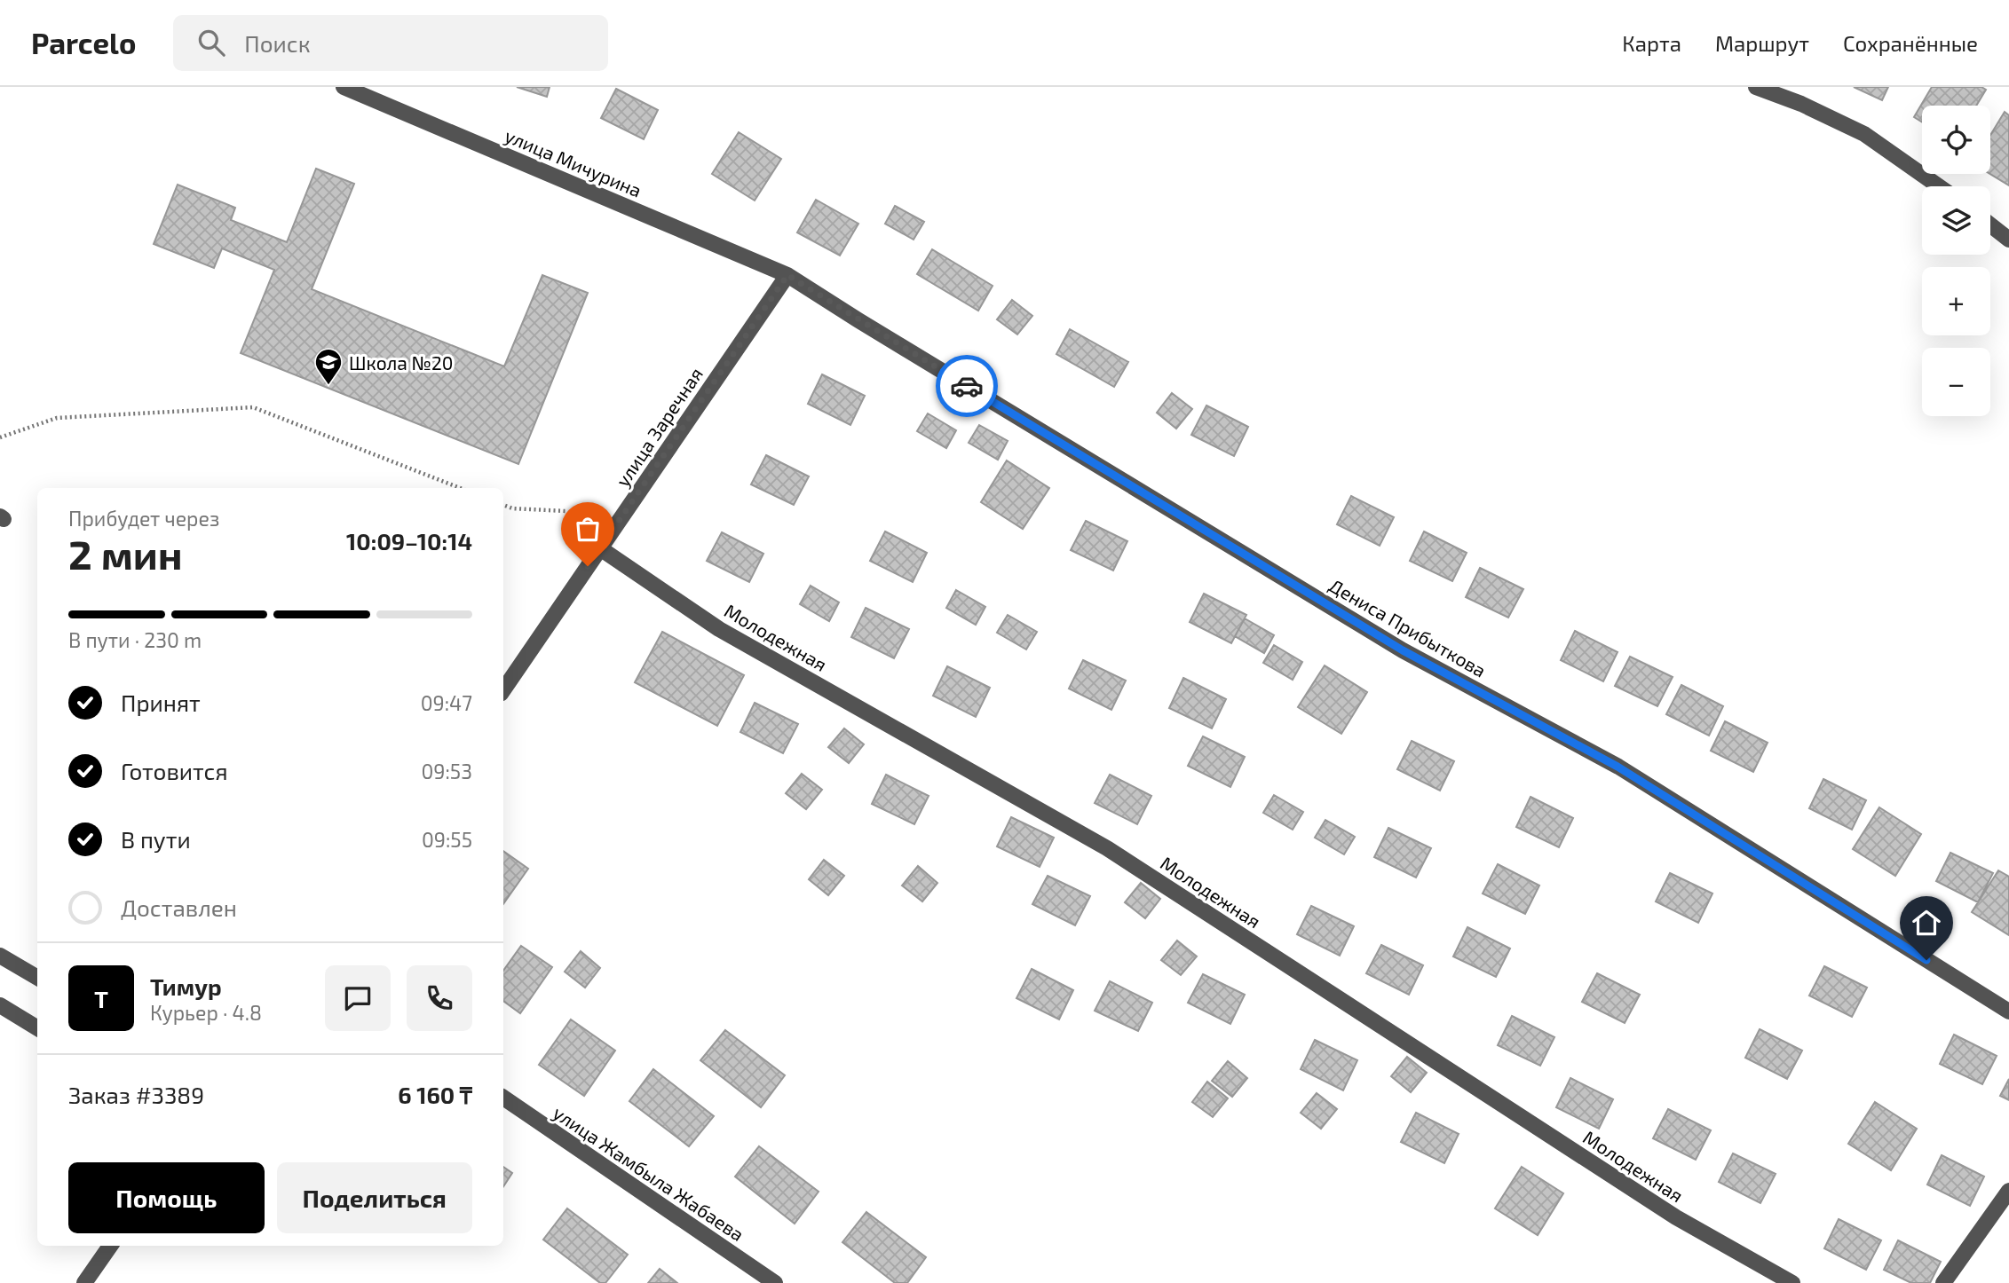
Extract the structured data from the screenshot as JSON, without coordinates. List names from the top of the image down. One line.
{"streets":{"street":["улица Мичурина","улица Заречная","Дениса Прибыткова","Молодежная","улица Жамбыла Жабаева"]},"crossings":[["улица Мичурина","улица Заречная"],["улица Мичурина","Дениса Прибыткова"],["улица Заречная","Дениса Прибыткова"],["улица Заречная","Молодежная"]],"places":{"school or university":["Школа №20"]},"page":{"header":"Parcelo","search":"Поиск","nav":["Карта","Маршрут","Сохранённые"],"map_buttons":["+","−"],"heading":["2 мин","Прибудет через","10:09–10:14"],"panel":["Тимур","Курьер · 4.8","Заказ #3389","6 160 ₸"],"bar":"В пути · 230 m","list":[["Принят","09:47"],["Готовится","09:53"],["В пути","09:55"],"Доставлен"],"round":"Т","buttons":["Помощь","Поделиться"]}}
